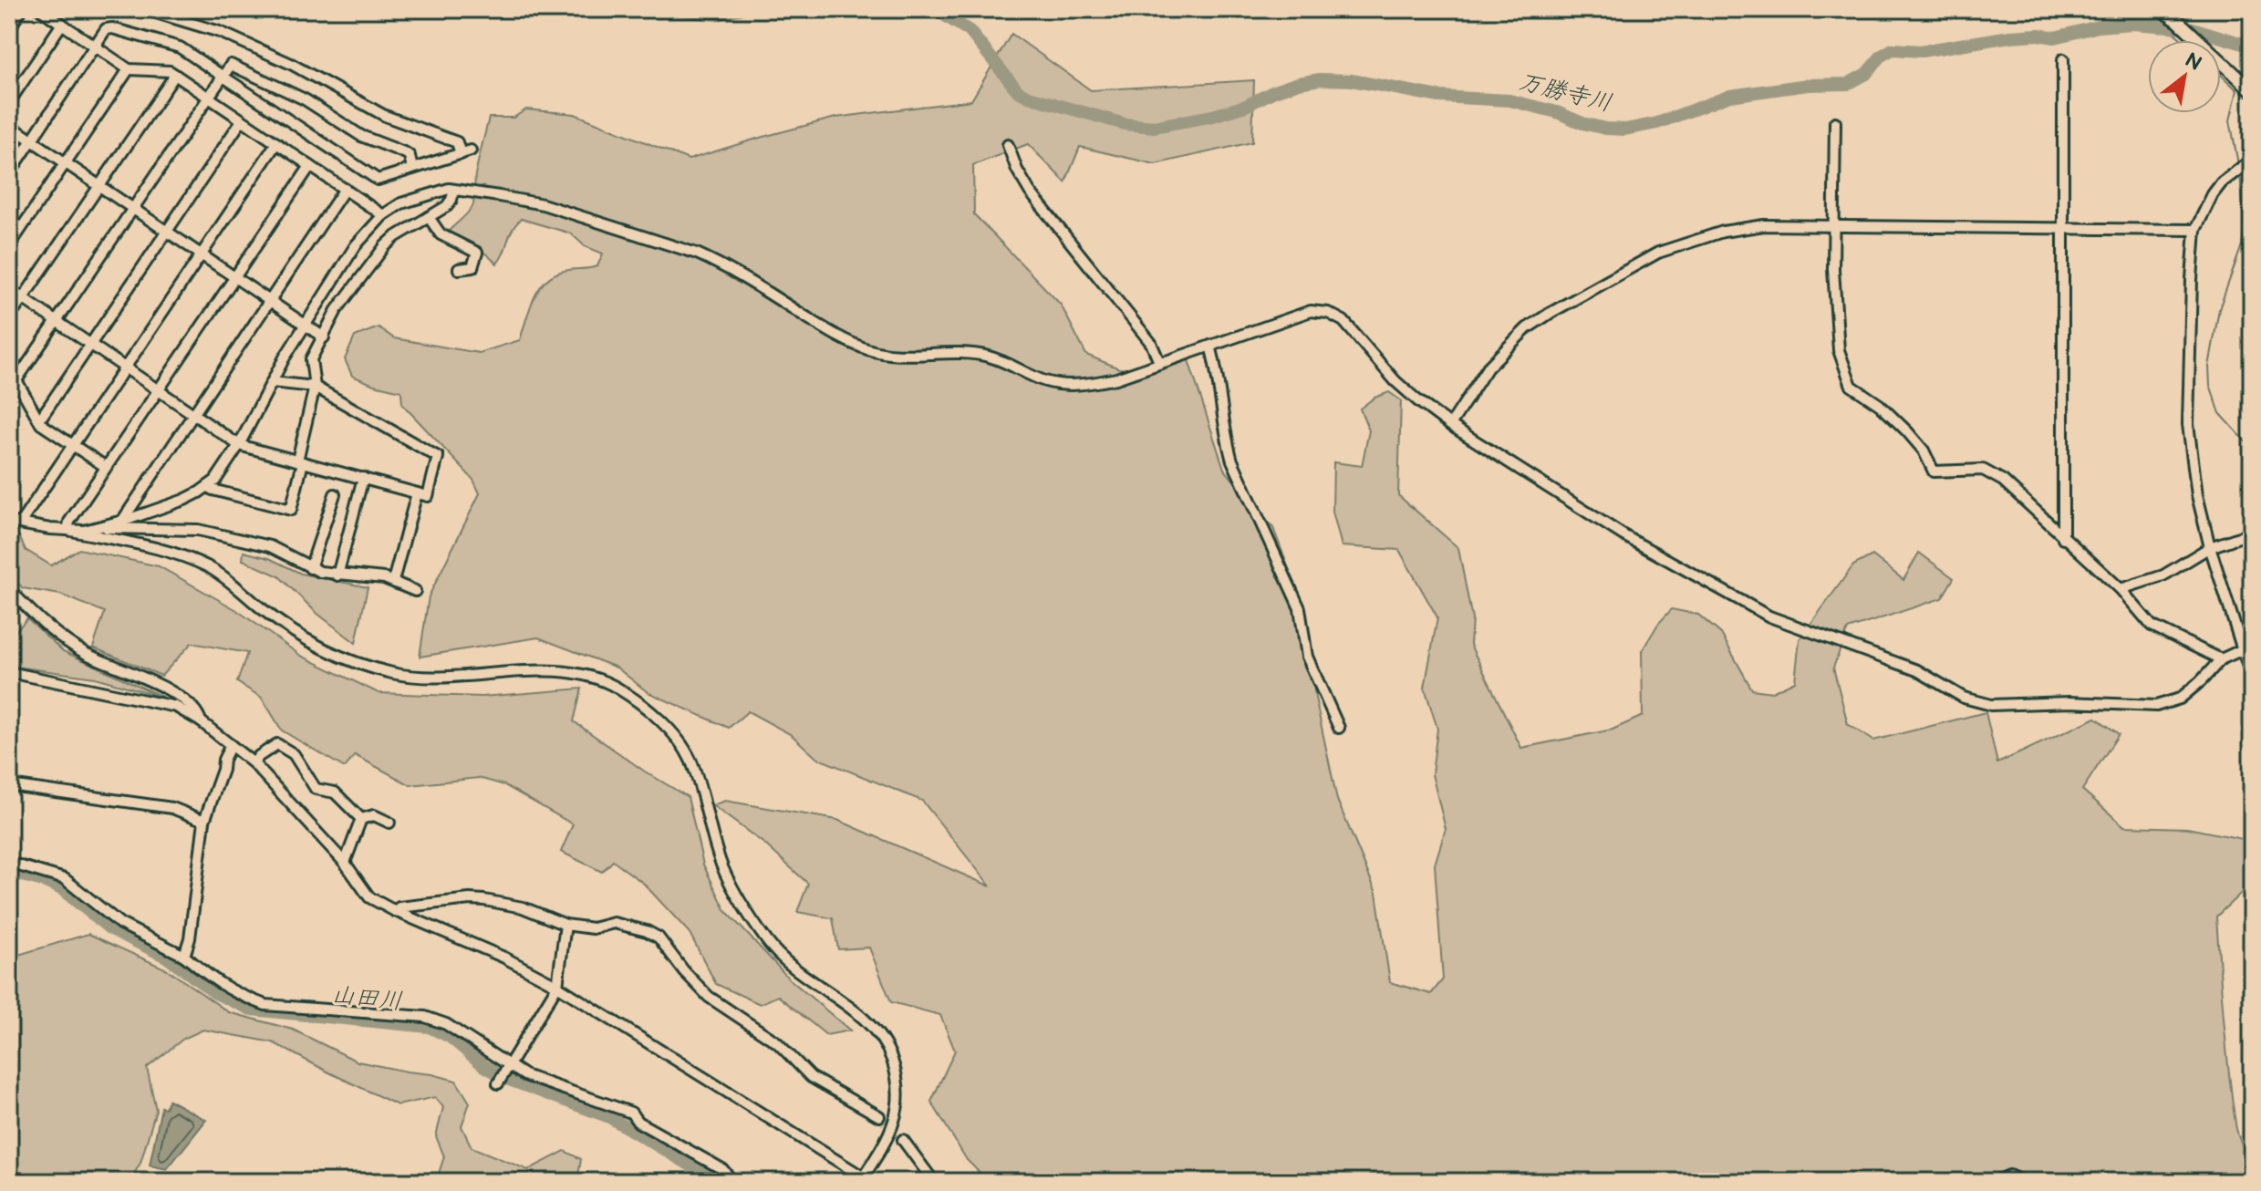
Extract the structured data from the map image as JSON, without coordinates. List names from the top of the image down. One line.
{"water":["万勝寺川","山田川"],"north":"top right"}
